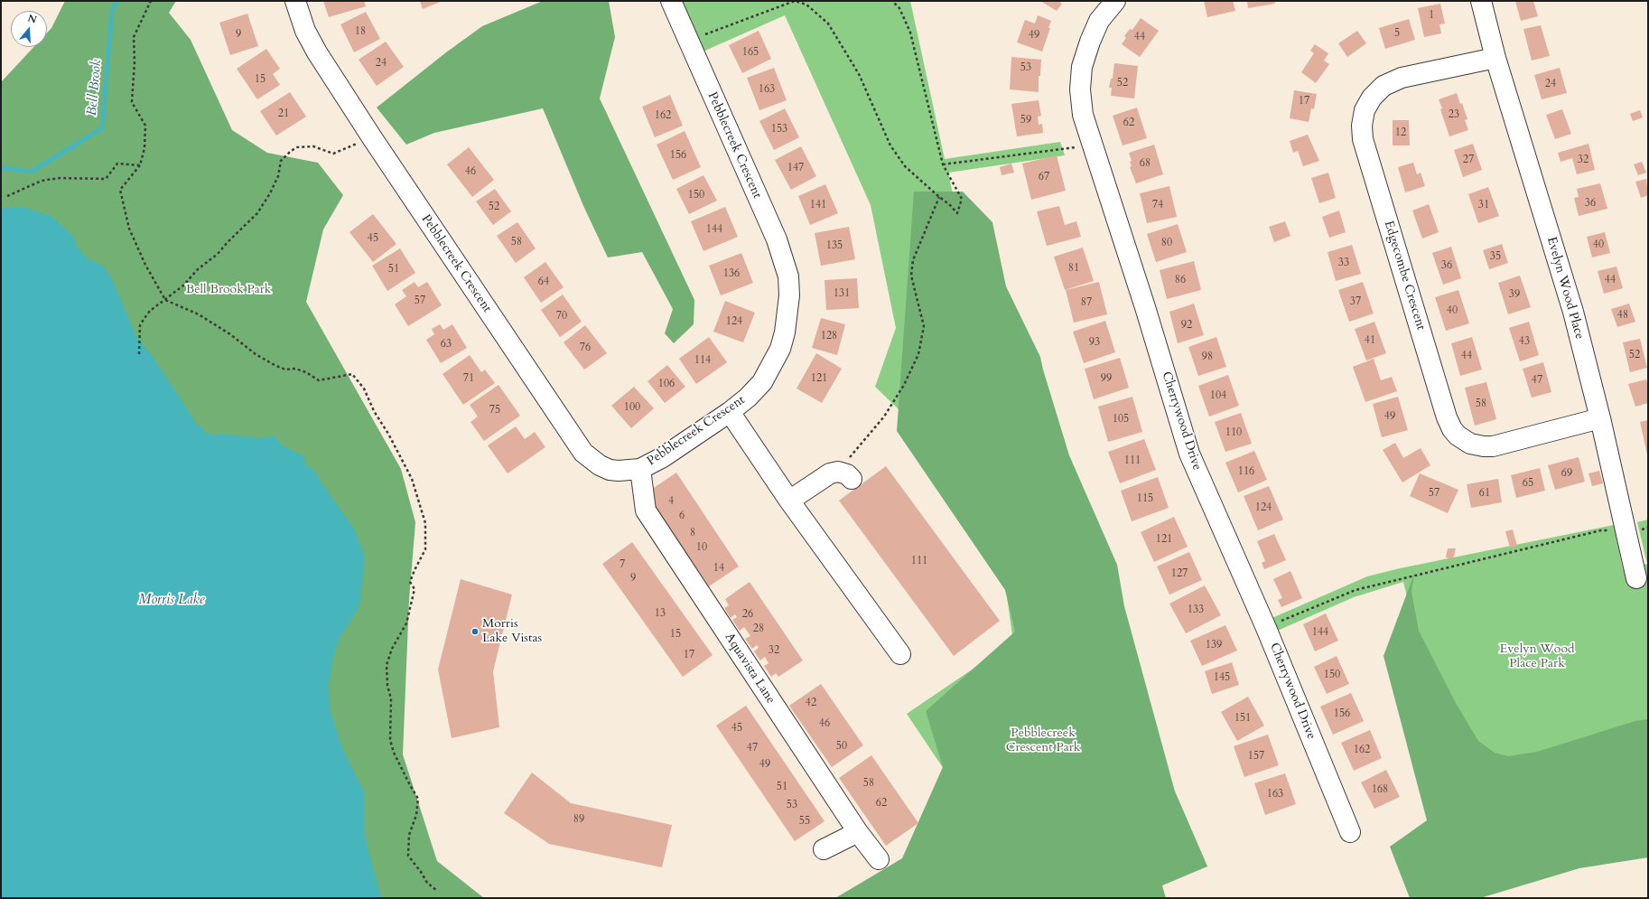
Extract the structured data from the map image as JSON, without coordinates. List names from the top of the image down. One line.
{"streets":{"street":["Pebblecreek Crescent","Edgecombe Crescent","Evelyn Wood Place","Cherrywood Drive","Aquavista Lane"]},"crossings":[["Pebblecreek Crescent","Aquavista Lane"],["Edgecombe Crescent","Evelyn Wood Place"]],"water":["Bell Brook","Morris Lake"],"parks":["Bell Brook Park","Evelyn Wood Place Park","Pebblecreek Crescent Park"],"places":["Morris Lake Vistas"],"house_numbers":["1","18","5","9","49","44","165","24","53","15","52","24","163","17","21","23","162","59","62","153","12","156","27","32","68","147","46","67","150","36","141","74","31","52","144","45","58","80","40","135","35","33","36","81","51","136","86","44","64","131","39","57","37","87","40","48","70","124","92","128","41","43","93","63","76","52","44","98","114","71","121","99","47","106","104","58","100","75","49","105","110","111","116","69","65","57","61","115","4","124","6","8","121","10","111","7","14","127","9","133","13","26","28","144","15","139","32","17","150","145","42","156","151","46","45","50","47","162","157","49","58","51","168","163","62","53","89","55"],"north":"top"}
